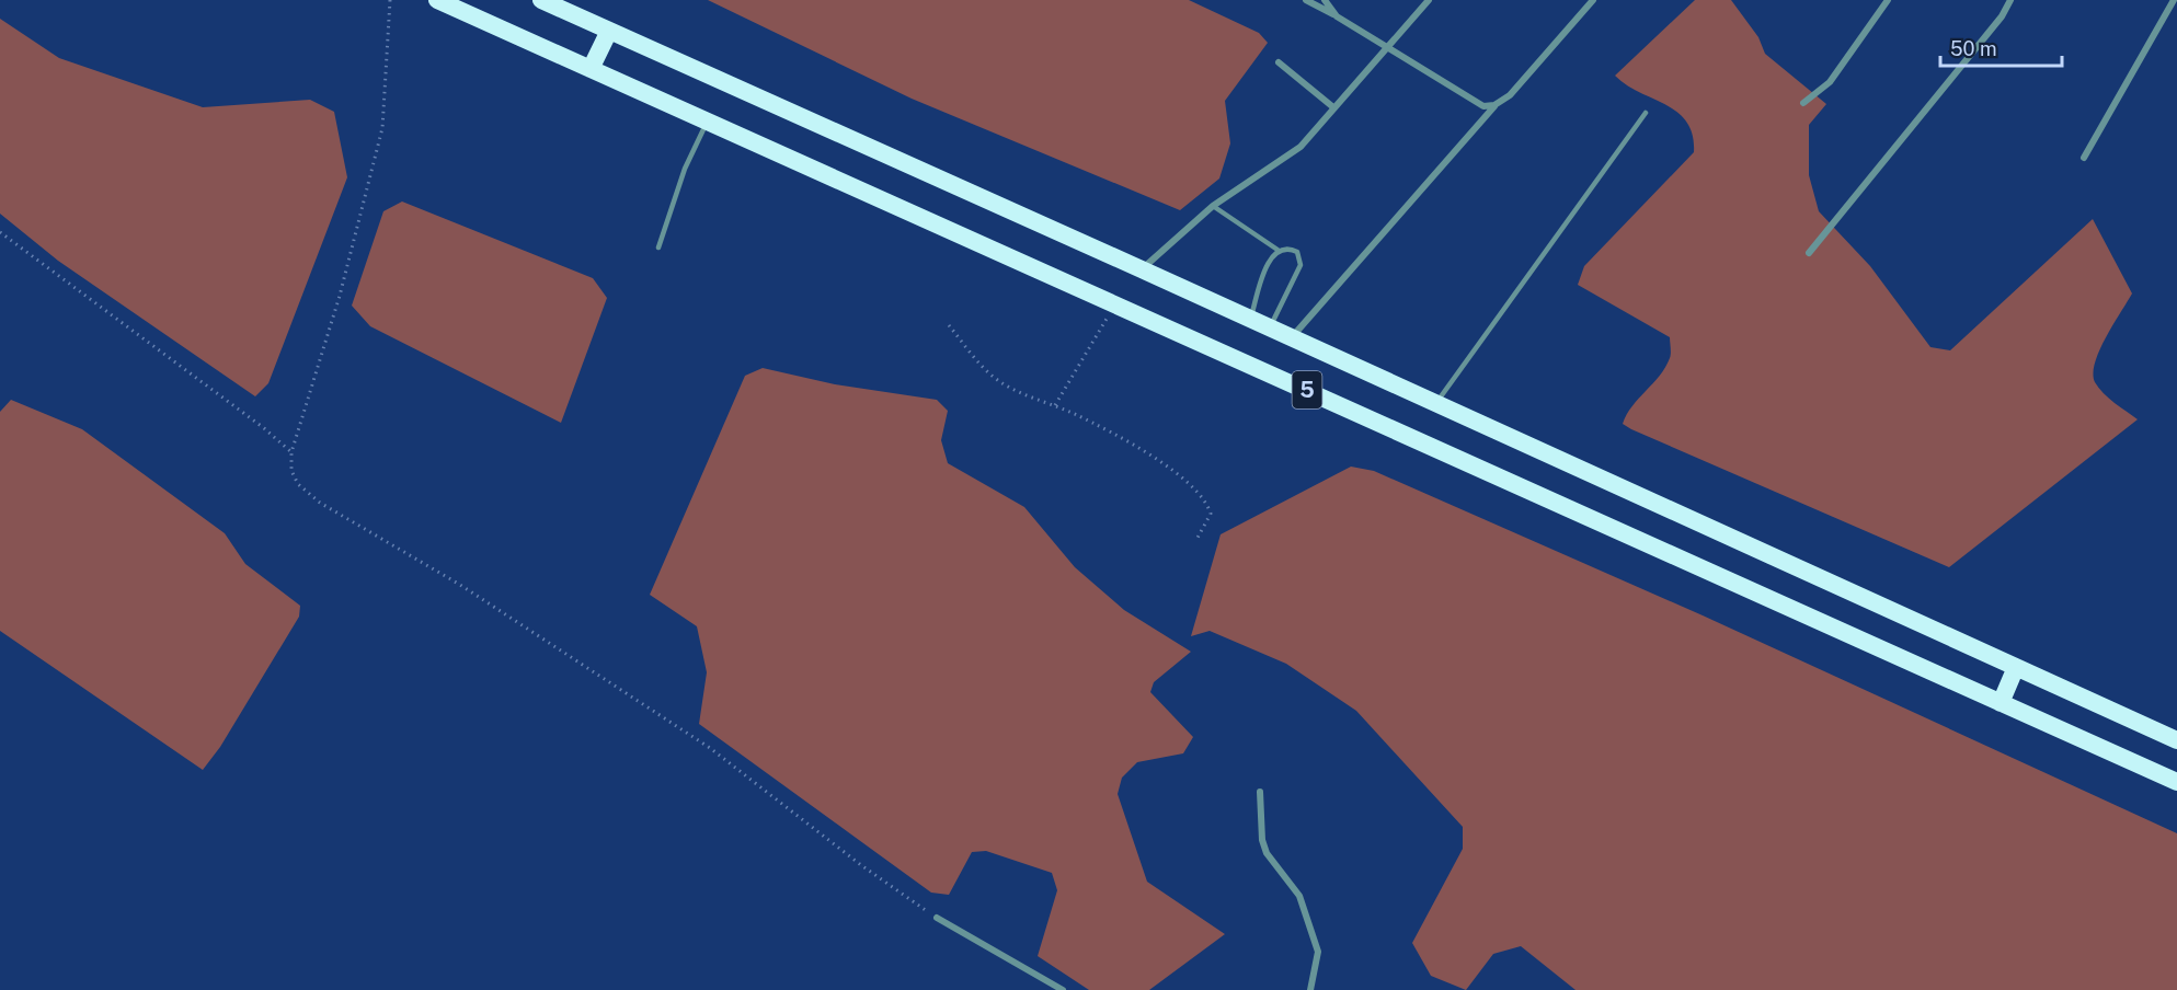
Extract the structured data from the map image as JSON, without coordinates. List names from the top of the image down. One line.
{"streets":{"highway":["5"]},"scale_bar":"50 m"}
